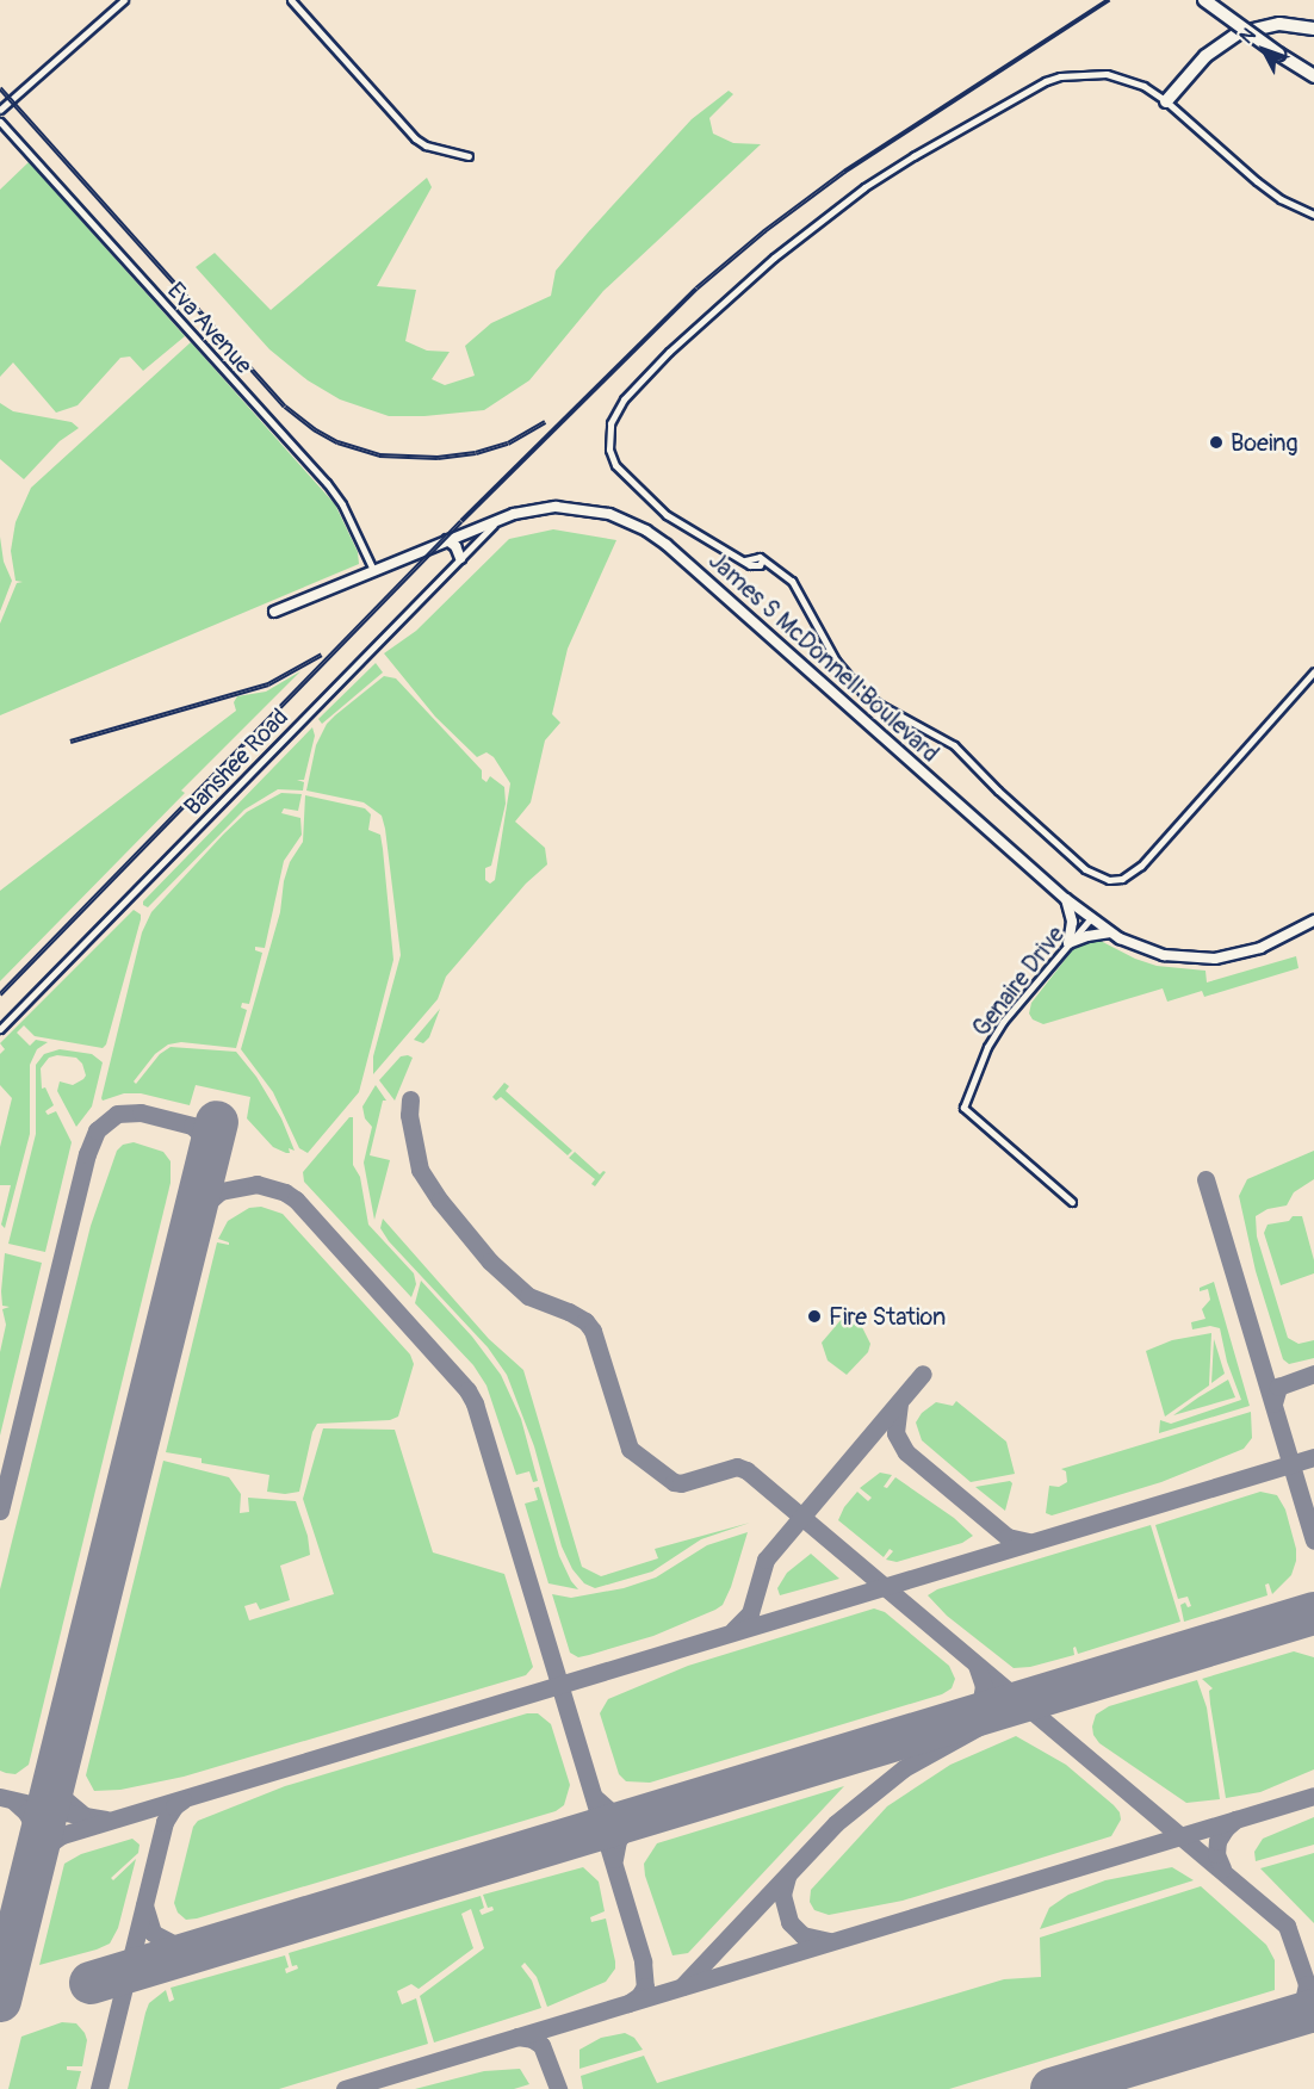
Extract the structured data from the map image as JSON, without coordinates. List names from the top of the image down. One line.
{"streets":{"main road":["James S McDonnell Boulevard"],"street":["Eva Avenue","Banshee Road","Genaire Drive"]},"crossings":[["Eva Avenue","James S McDonnell Boulevard"],["James S McDonnell Boulevard","Banshee Road"],["James S McDonnell Boulevard","Genaire Drive"]],"places":["Boeing","Fire Station"],"north":"top left"}
